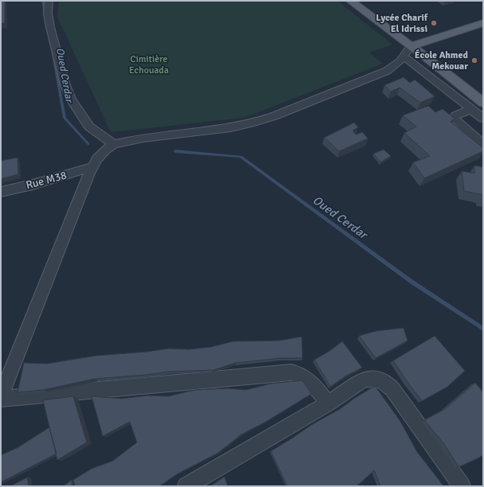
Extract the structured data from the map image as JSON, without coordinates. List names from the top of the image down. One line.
{"streets":{"street":["Rue M38"]},"water":["Oued Cerdar"],"parks":["Cimitière Echouada"],"places":["Lycée Charif El Idrissi","École Ahmed Mekouar"]}
